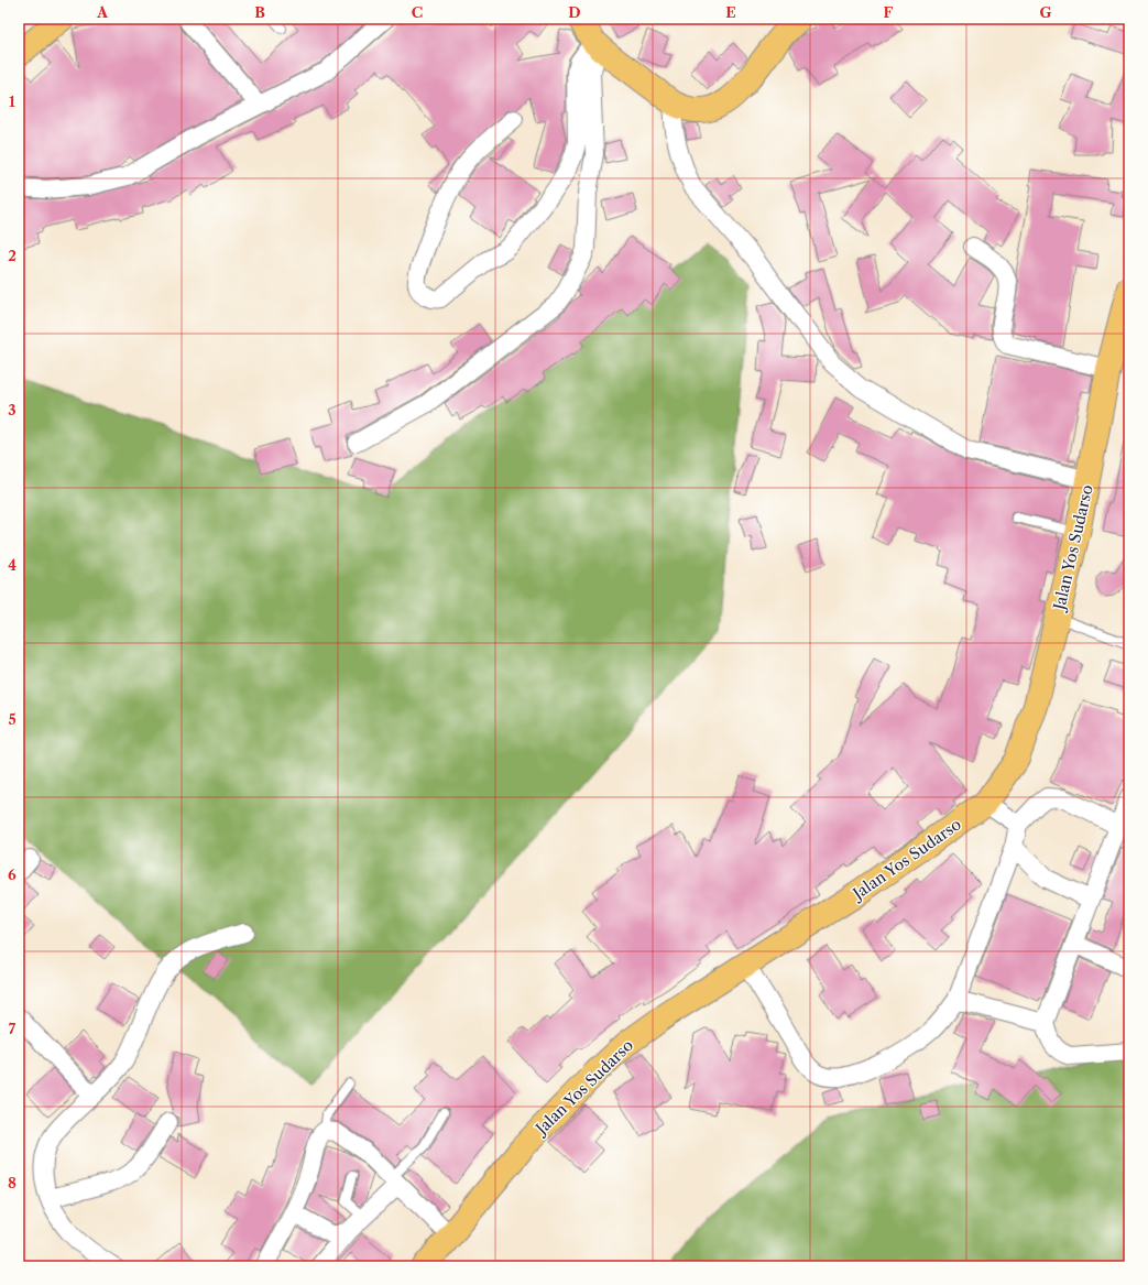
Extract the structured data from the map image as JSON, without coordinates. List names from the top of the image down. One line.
{"streets":{"highway":["Jalan Yos Sudarso"]},"grid":{"columns":["A","B","C","D","E","F","G"],"rows":["1","2","3","4","5","6","7","8"]}}
